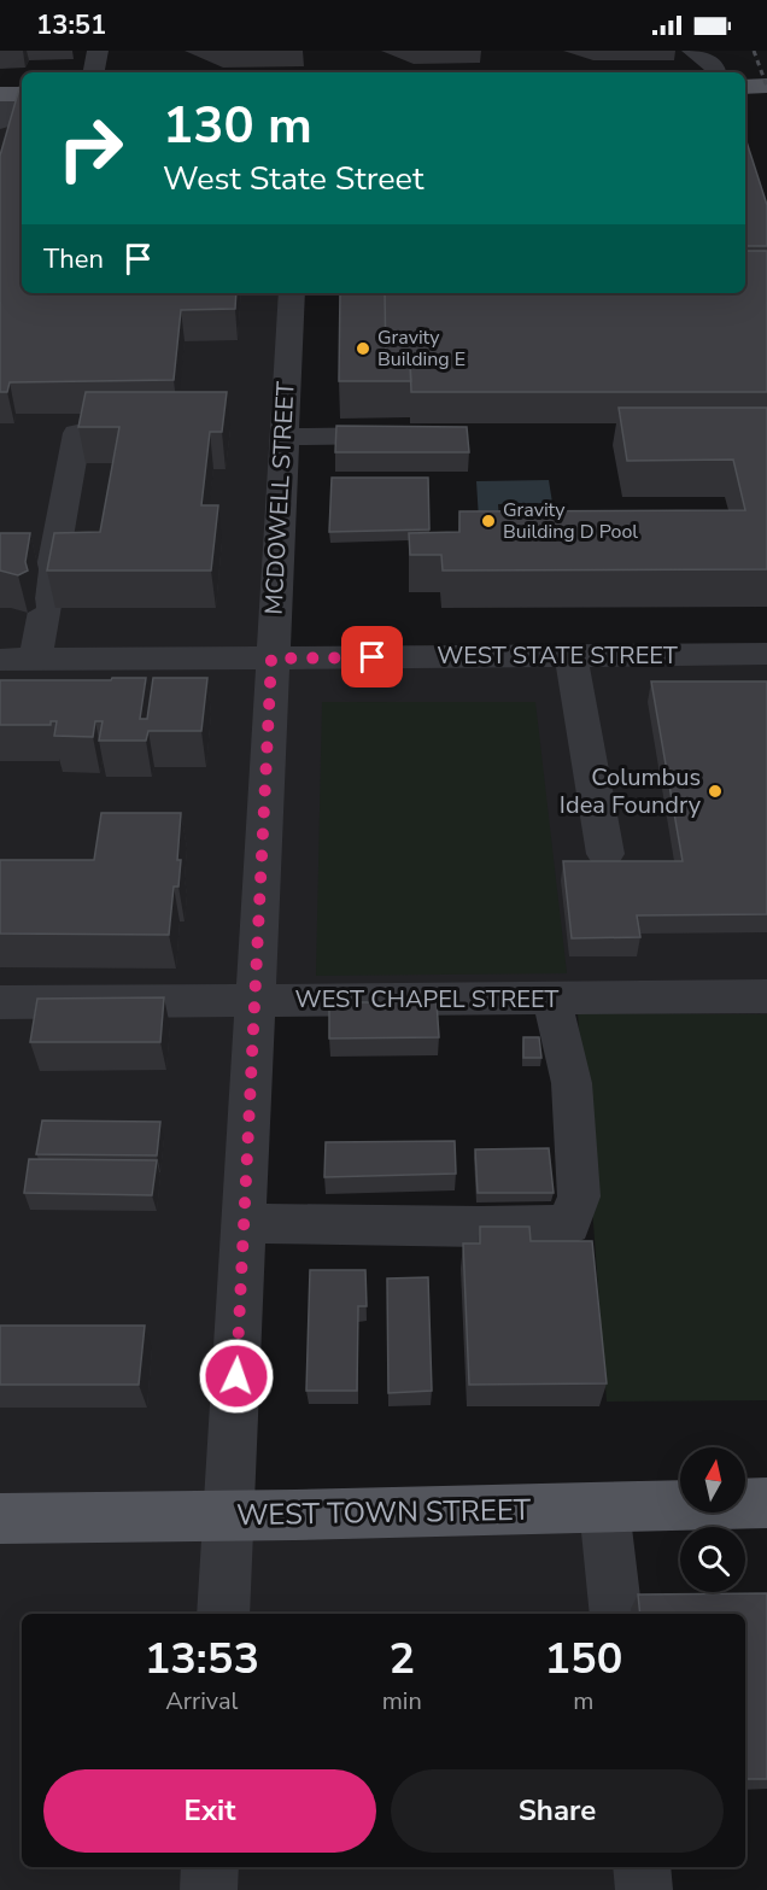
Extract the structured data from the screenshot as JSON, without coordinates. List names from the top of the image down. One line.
{"streets":{"main road":["WEST TOWN STREET"],"street":["MCDOWELL STREET","WEST STATE STREET","WEST CHAPEL STREET"]},"crossings":[["MCDOWELL STREET","WEST STATE STREET"],["MCDOWELL STREET","WEST CHAPEL STREET"],["MCDOWELL STREET","WEST TOWN STREET"]],"places":["Gravity Building E","Gravity Building D Pool","Columbus Idea Foundry"],"north":"top","page":{"status":"13:51","turn":["130 m","West State Street"],"then":"Then","eta":["13:53","Arrival","2","min","150","m"],"buttons":["Exit","Share"]}}
